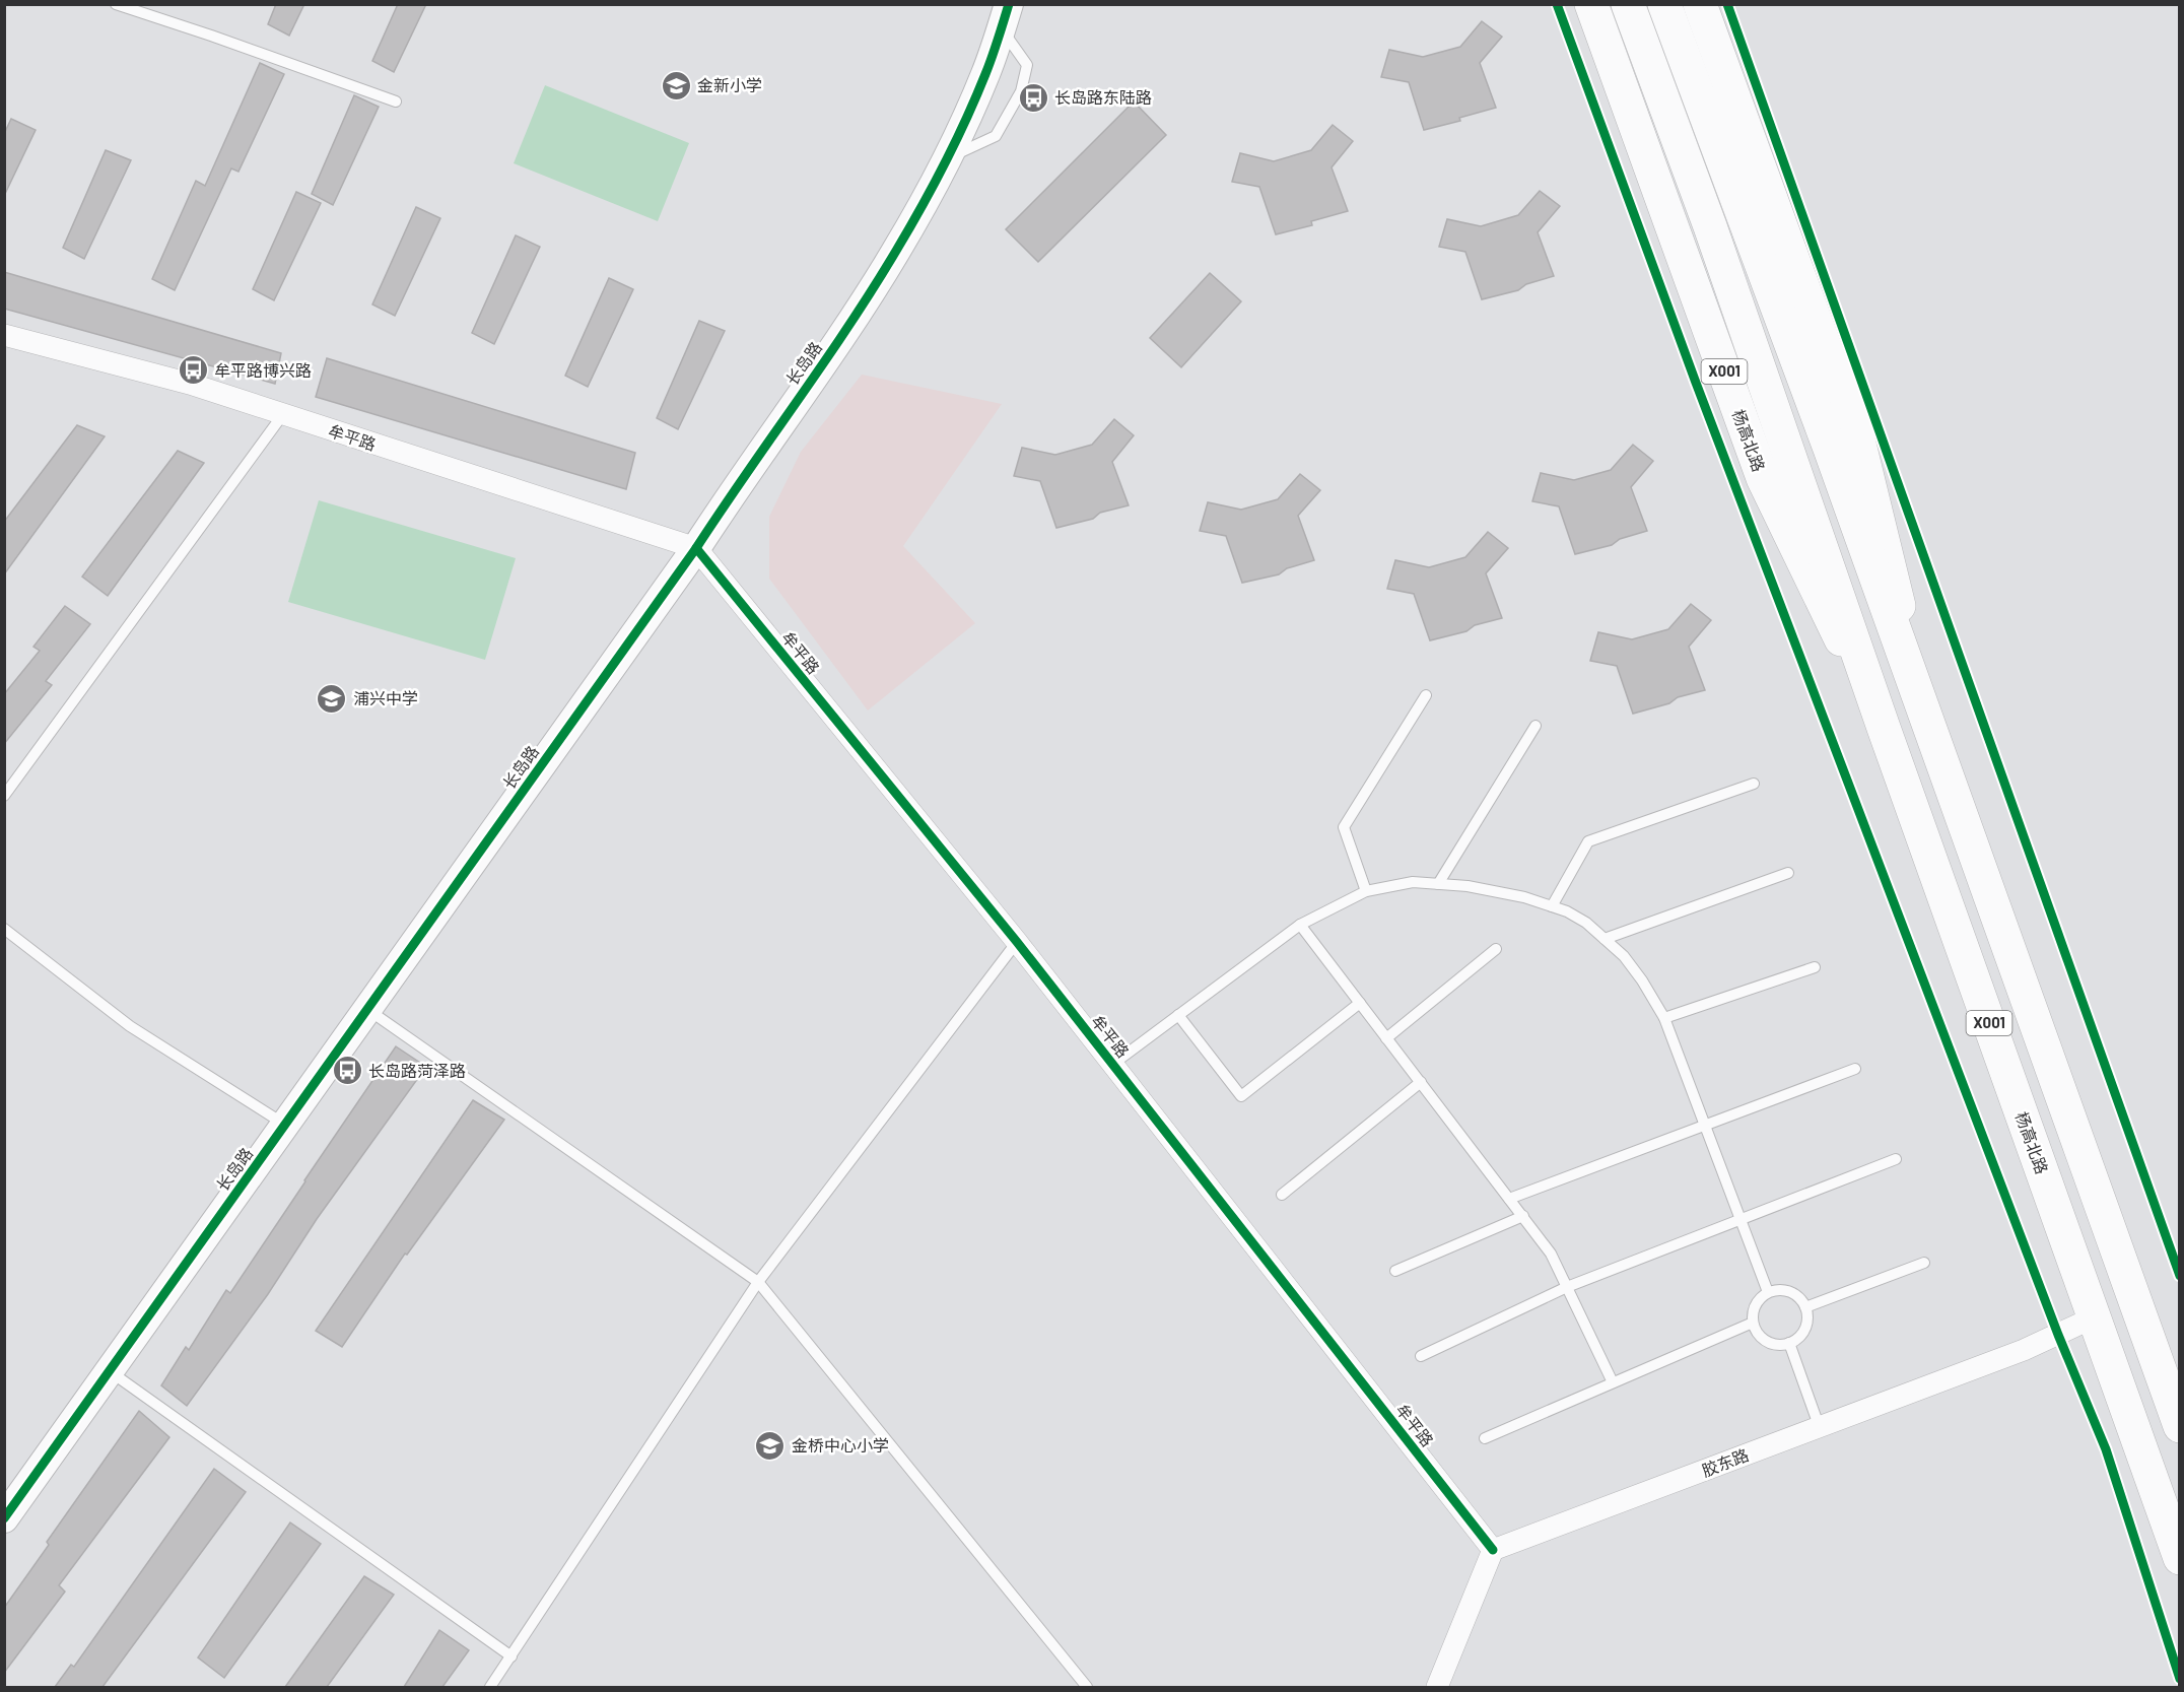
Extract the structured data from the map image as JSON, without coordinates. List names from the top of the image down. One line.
{"streets":{"main road":["X001","杨高北路"],"street":["长岛路","牟平路","胶东路"]},"crossings":[["长岛路","牟平路"],["牟平路","胶东路"],["杨高北路","胶东路"]],"places":{"school or university":["金新小学","浦兴中学","金桥中心小学"],"bus stop":["长岛路东陆路","牟平路博兴路","长岛路菏泽路"]}}
